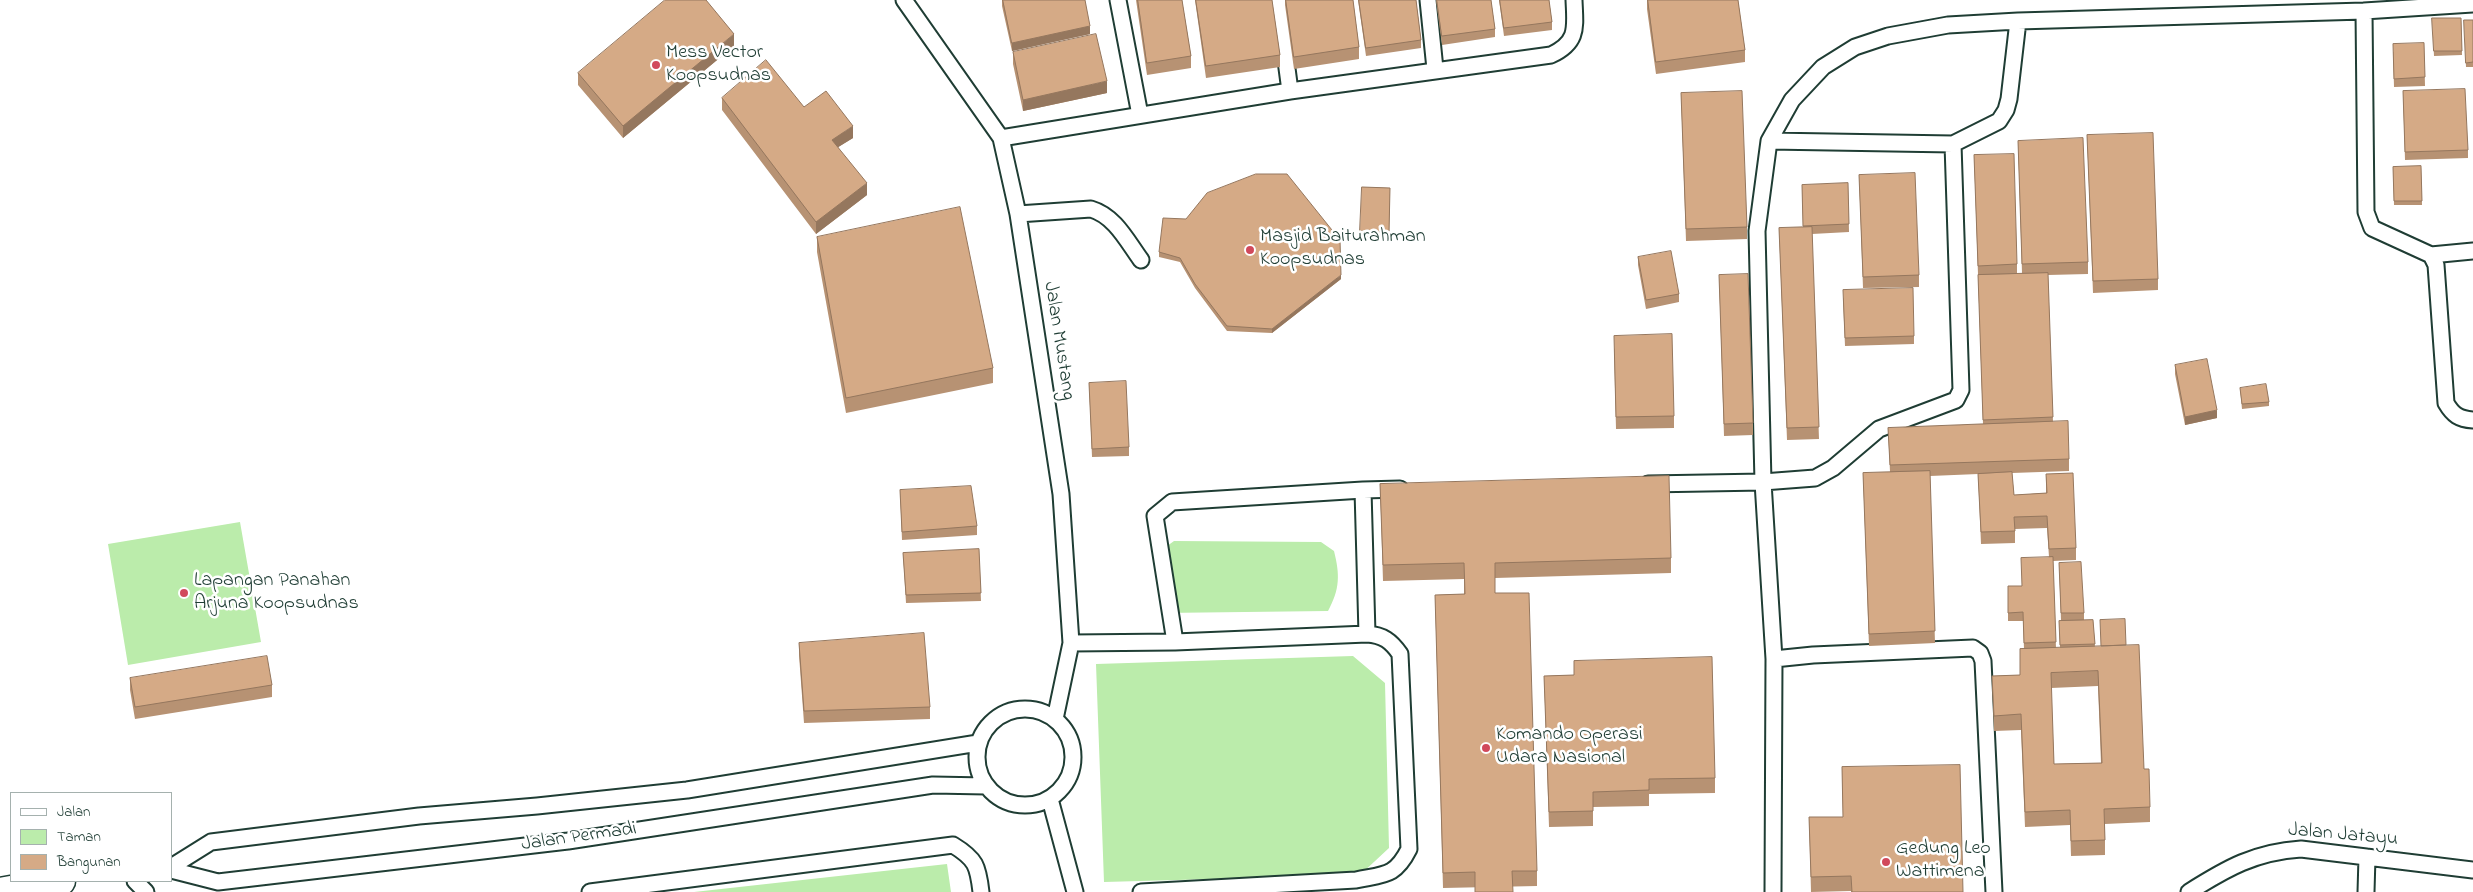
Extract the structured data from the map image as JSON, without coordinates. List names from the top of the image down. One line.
{"streets":{"lane":["Jalan Mustang","Jalan Jatayu","Jalan Permadi"]},"crossings":[["Jalan Mustang","Jalan Permadi"]],"places":["Mess Vector Koopsudnas","Masjid Baiturahman Koopsudnas","Lapangan Panahan Arjuna Koopsudnas","Komando Operasi Udara Nasional","Gedung Leo Wattimena"],"legend":["Jalan","Taman","Bangunan"]}
